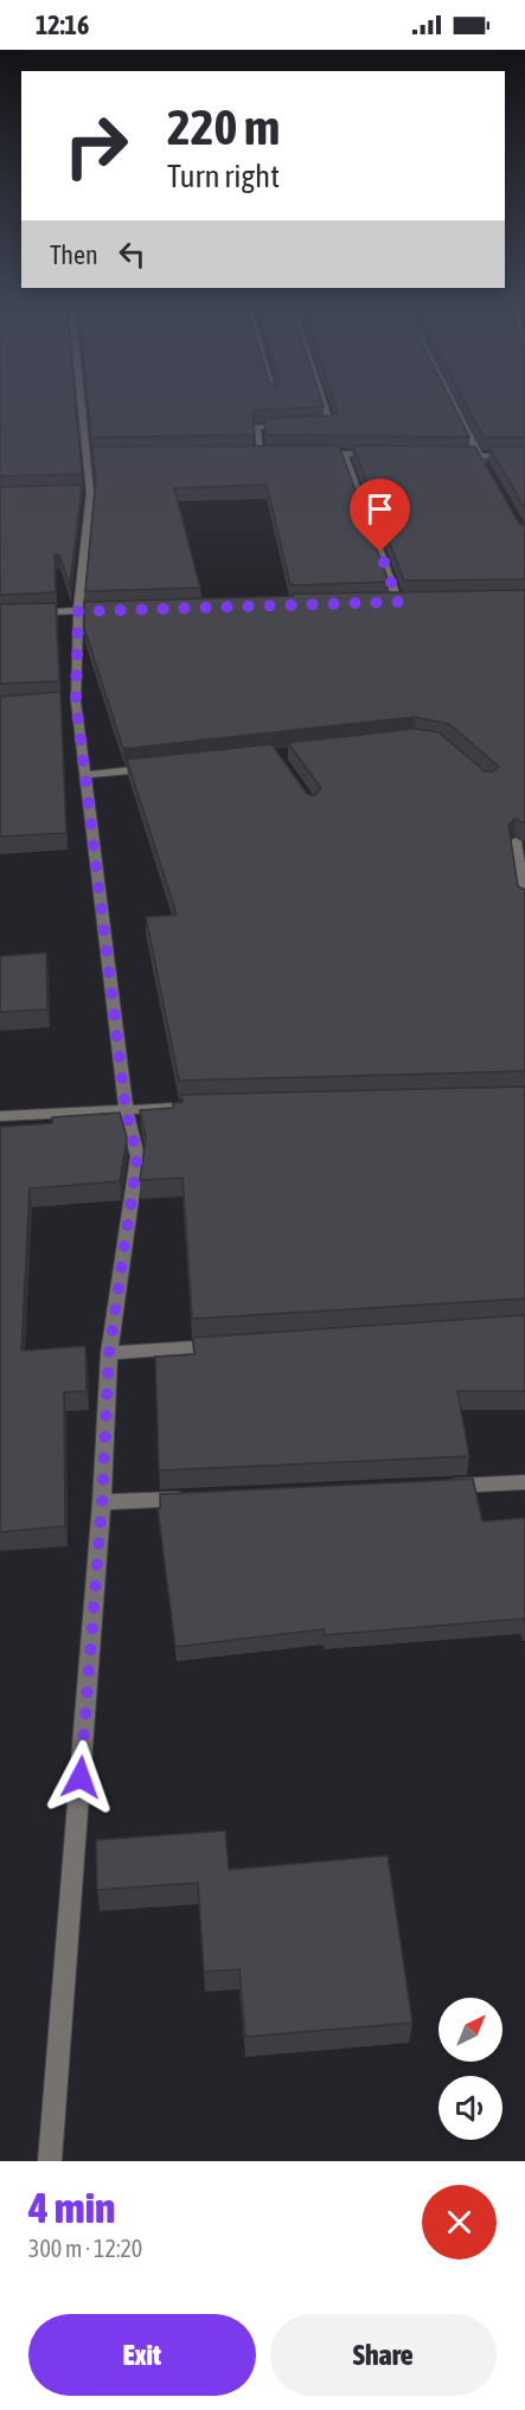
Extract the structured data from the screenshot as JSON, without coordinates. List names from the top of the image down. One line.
{"north":"top right","page":{"status":"12:16","turn":["220 m","Turn right"],"then":"Then","heading":["4 min","300 m · 12:20"],"buttons":["Exit","Share"]}}
